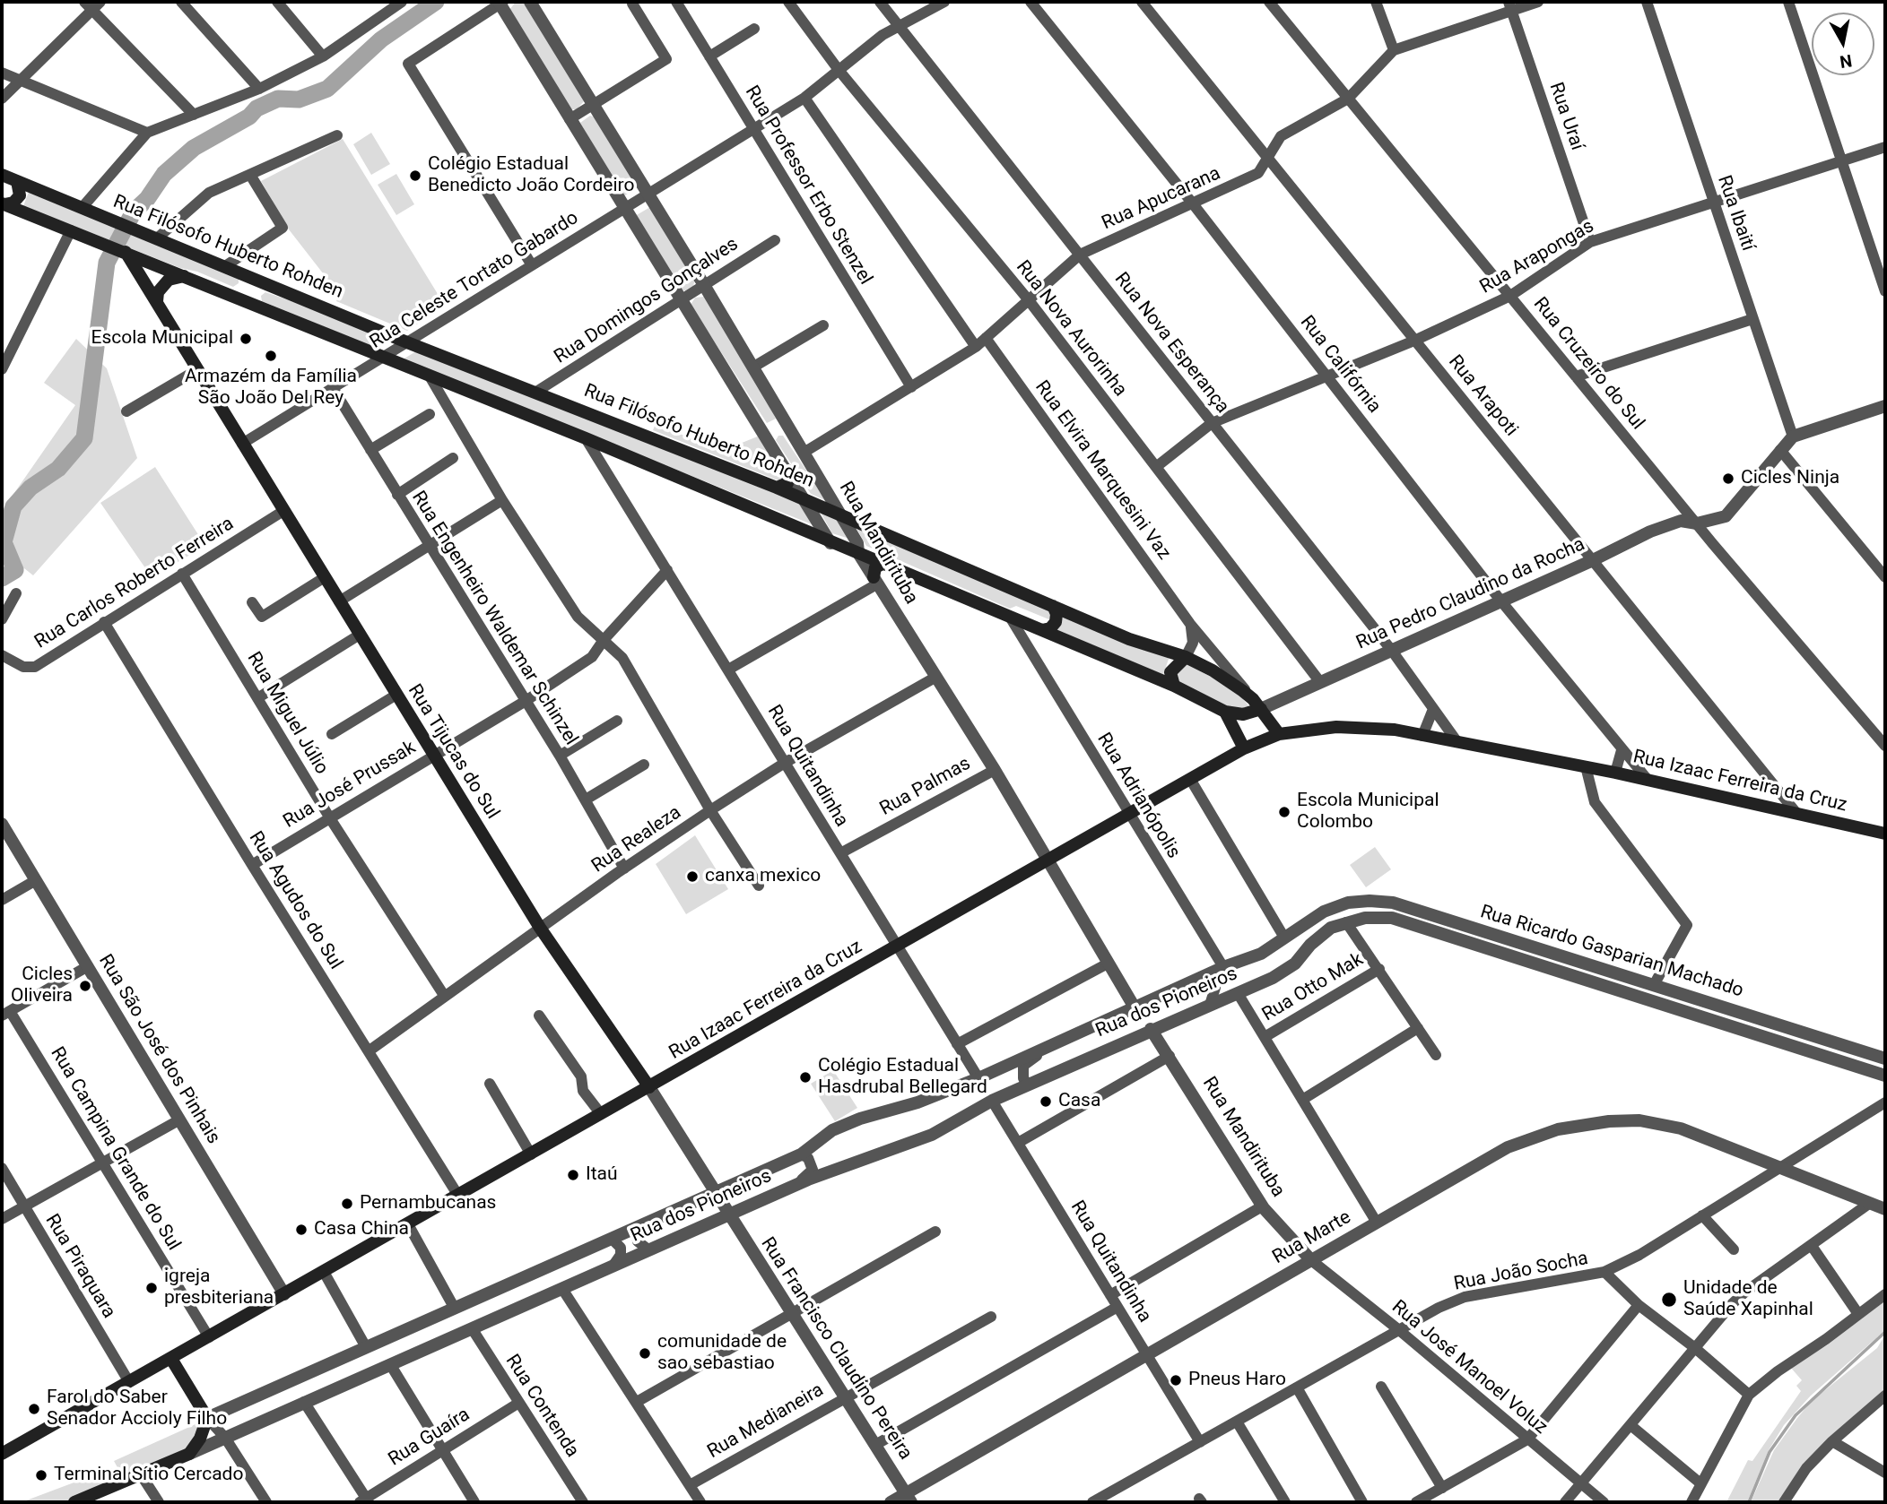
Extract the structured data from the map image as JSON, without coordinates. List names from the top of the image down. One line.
{"streets":{"main road":["Rua Filósofo Huberto Rohden","Rua Tijucas do Sul","Rua Izaac Ferreira da Cruz","Rua dos Pioneiros"],"street":["Rua Uraí","Rua Professor Erbo Stenzel","Rua Apucarana","Rua Ibaití","Rua Arapongas","Rua Celeste Tortato Gabardo","Rua Domingos Gonçalves","Rua Nova Aurorinha","Rua Nova Esperança","Rua Cruzeiro do Sul","Rua Califórnia","Rua Arapoti","Rua Elvira Marquesini Vaz","Rua Mandirituba","Rua Carlos Roberto Ferreira","Rua Pedro Claudino da Rocha","Rua Engenheiro Waldemar Schinzel","Rua Miguel Júlio","Rua Quitandinha","Rua José Prussak","Rua Palmas","Rua Adrianópolis","Rua Realeza","Rua Agudos do Sul","Rua Ricardo Gasparian Machado","Rua Otto Mak","Rua São José dos Pinhais","Rua Campina Grande do Sul","Rua Marte","Rua Piraquara","Rua João Socha","Rua Francisco Claudino Pereira","Rua José Manoel Voluz","Rua Contenda","Rua Medianeira","Rua Guaíra"]},"crossings":[["Rua Uraí","Rua Apucarana"],["Rua Uraí","Rua Arapongas"],["Rua Professor Erbo Stenzel","Rua Apucarana"],["Rua Professor Erbo Stenzel","Rua Celeste Tortato Gabardo"],["Rua Apucarana","Rua Nova Aurorinha"],["Rua Apucarana","Rua Nova Esperança"],["Rua Apucarana","Rua Cruzeiro do Sul"],["Rua Apucarana","Rua Califórnia"],["Rua Apucarana","Rua Arapoti"],["Rua Apucarana","Rua Elvira Marquesini Vaz"],["Rua Apucarana","Rua Mandirituba"],["Rua Ibaití","Rua Arapongas"],["Rua Ibaití","Rua Pedro Claudino da Rocha"],["Rua Filósofo Huberto Rohden","Rua Celeste Tortato Gabardo"],["Rua Filósofo Huberto Rohden","Rua Domingos Gonçalves"],["Rua Filósofo Huberto Rohden","Rua Elvira Marquesini Vaz"],["Rua Filósofo Huberto Rohden","Rua Mandirituba"],["Rua Filósofo Huberto Rohden","Rua Pedro Claudino da Rocha"],["Rua Filósofo Huberto Rohden","Rua Izaac Ferreira da Cruz"],["Rua Arapongas","Rua Nova Aurorinha"],["Rua Arapongas","Rua Nova Esperança"],["Rua Arapongas","Rua Cruzeiro do Sul"],["Rua Arapongas","Rua Califórnia"],["Rua Arapongas","Rua Arapoti"],["Rua Celeste Tortato Gabardo","Rua Nova Aurorinha"],["Rua Celeste Tortato Gabardo","Rua Nova Esperança"],["Rua Celeste Tortato Gabardo","Rua Mandirituba"],["Rua Celeste Tortato Gabardo","Rua Engenheiro Waldemar Schinzel"],["Rua Celeste Tortato Gabardo","Rua Tijucas do Sul"],["Rua Domingos Gonçalves","Rua Mandirituba"],["Rua Nova Aurorinha","Rua Pedro Claudino da Rocha"],["Rua Nova Esperança","Rua Pedro Claudino da Rocha"],["Rua Nova Esperança","Rua Izaac Ferreira da Cruz"],["Rua Cruzeiro do Sul","Rua Pedro Claudino da Rocha"],["Rua Califórnia","Rua Pedro Claudino da Rocha"],["Rua Califórnia","Rua Izaac Ferreira da Cruz"],["Rua Arapoti","Rua Pedro Claudino da Rocha"],["Rua Arapoti","Rua Izaac Ferreira da Cruz"],["Rua Elvira Marquesini Vaz","Rua Pedro Claudino da Rocha"],["Rua Mandirituba","Rua Izaac Ferreira da Cruz"],["Rua Mandirituba","Rua Palmas"],["Rua Mandirituba","Rua Realeza"],["Rua Mandirituba","Rua dos Pioneiros"],["Rua Mandirituba","Rua Marte"],["Rua Mandirituba","Rua José Manoel Voluz"],["Rua Carlos Roberto Ferreira","Rua Miguel Júlio"],["Rua Carlos Roberto Ferreira","Rua Tijucas do Sul"],["Rua Carlos Roberto Ferreira","Rua Agudos do Sul"],["Rua Engenheiro Waldemar Schinzel","Rua José Prussak"],["Rua Engenheiro Waldemar Schinzel","Rua Realeza"],["Rua Miguel Júlio","Rua José Prussak"],["Rua Miguel Júlio","Rua Realeza"],["Rua Tijucas do Sul","Rua Izaac Ferreira da Cruz"],["Rua Tijucas do Sul","Rua José Prussak"],["Rua Tijucas do Sul","Rua Realeza"],["Rua Tijucas do Sul","Rua dos Pioneiros"],["Rua Tijucas do Sul","Rua Francisco Claudino Pereira"],["Rua Quitandinha","Rua Izaac Ferreira da Cruz"],["Rua Quitandinha","Rua José Prussak"],["Rua Quitandinha","Rua Palmas"],["Rua Quitandinha","Rua Realeza"],["Rua Quitandinha","Rua dos Pioneiros"],["Rua Quitandinha","Rua Marte"],["Rua Quitandinha","Rua João Socha"],["Rua Izaac Ferreira da Cruz","Rua Adrianópolis"],["Rua Izaac Ferreira da Cruz","Rua Agudos do Sul"],["Rua Izaac Ferreira da Cruz","Rua São José dos Pinhais"],["Rua Izaac Ferreira da Cruz","Rua Campina Grande do Sul"],["Rua Izaac Ferreira da Cruz","Rua Piraquara"],["Rua José Prussak","Rua Agudos do Sul"],["Rua Adrianópolis","Rua dos Pioneiros"],["Rua Realeza","Rua Agudos do Sul"],["Rua Ricardo Gasparian Machado","Rua dos Pioneiros"],["Rua dos Pioneiros","Rua Francisco Claudino Pereira"],["Rua dos Pioneiros","Rua Contenda"],["Rua Marte","Rua João Socha"],["Rua Marte","Rua Francisco Claudino Pereira"],["Rua Marte","Rua José Manoel Voluz"],["Rua João Socha","Rua José Manoel Voluz"],["Rua Francisco Claudino Pereira","Rua Medianeira"],["Rua Contenda","Rua Guaíra"]],"places":["Colégio Estadual Benedicto João Cordeiro","Escola Municipal","Armazém da Família São João Del Rey","Cicles Ninja","Escola Municipal Colombo","canxa mexico","Cicles Oliveira","Colégio Estadual Hasdrubal Bellegard","Casa","Itaú","Pernambucanas","Casa China","igreja presbiteriana","Unidade de Saúde Xapinhal","comunidade de sao sebastiao","Pneus Haro","Farol do Saber Senador Accioly Filho","Terminal Sítio Cercado"],"north":"bottom"}
